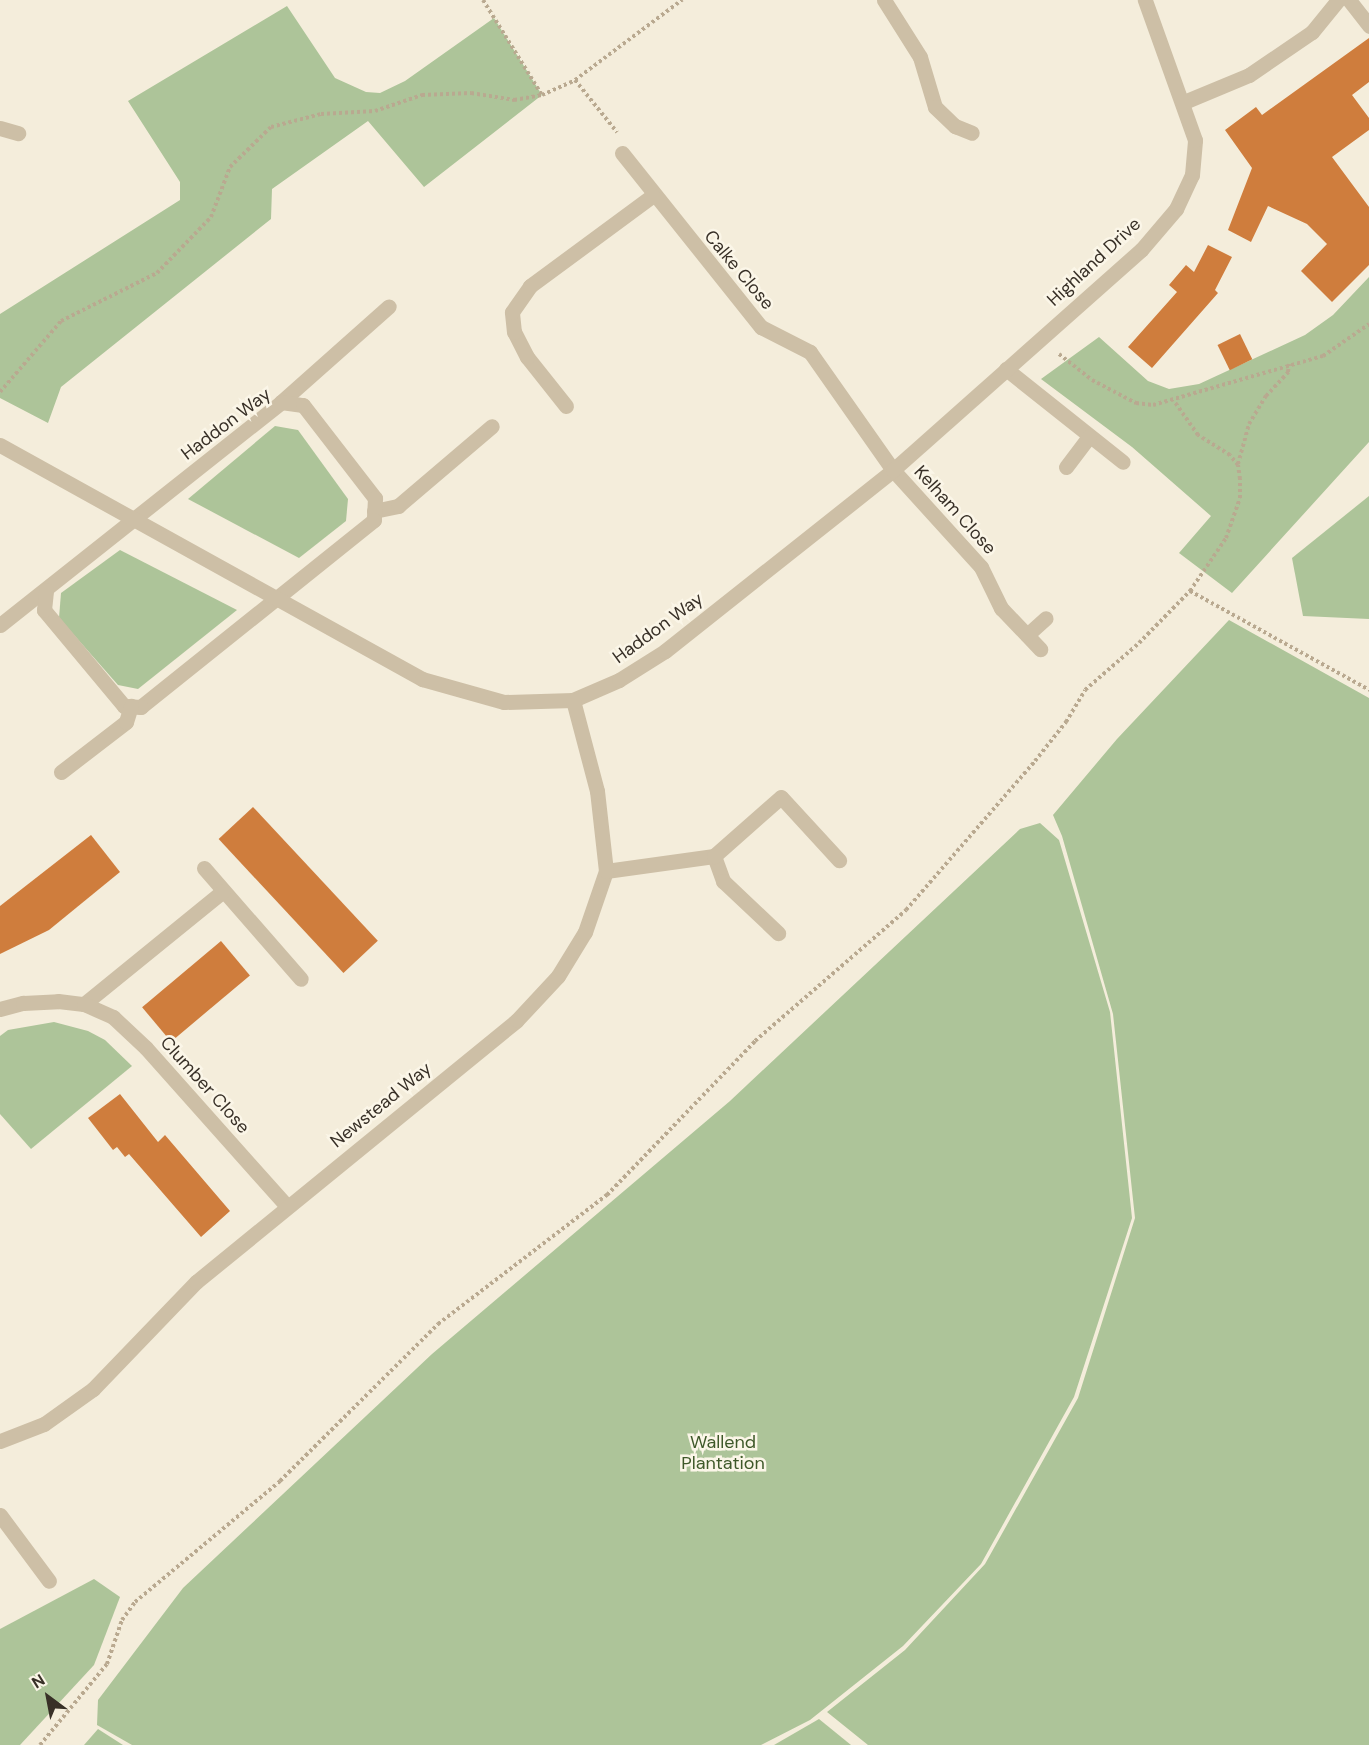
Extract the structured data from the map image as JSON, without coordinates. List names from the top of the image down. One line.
{"streets":{"street":["Highland Drive","Calke Close","Haddon Way","Kelham Close","Clumber Close","Newstead Way"]},"crossings":[["Highland Drive","Haddon Way"],["Calke Close","Haddon Way"],["Calke Close","Kelham Close"],["Haddon Way","Kelham Close"],["Haddon Way","Newstead Way"],["Clumber Close","Newstead Way"]],"parks":["Wallend Plantation"],"north":"top left"}
